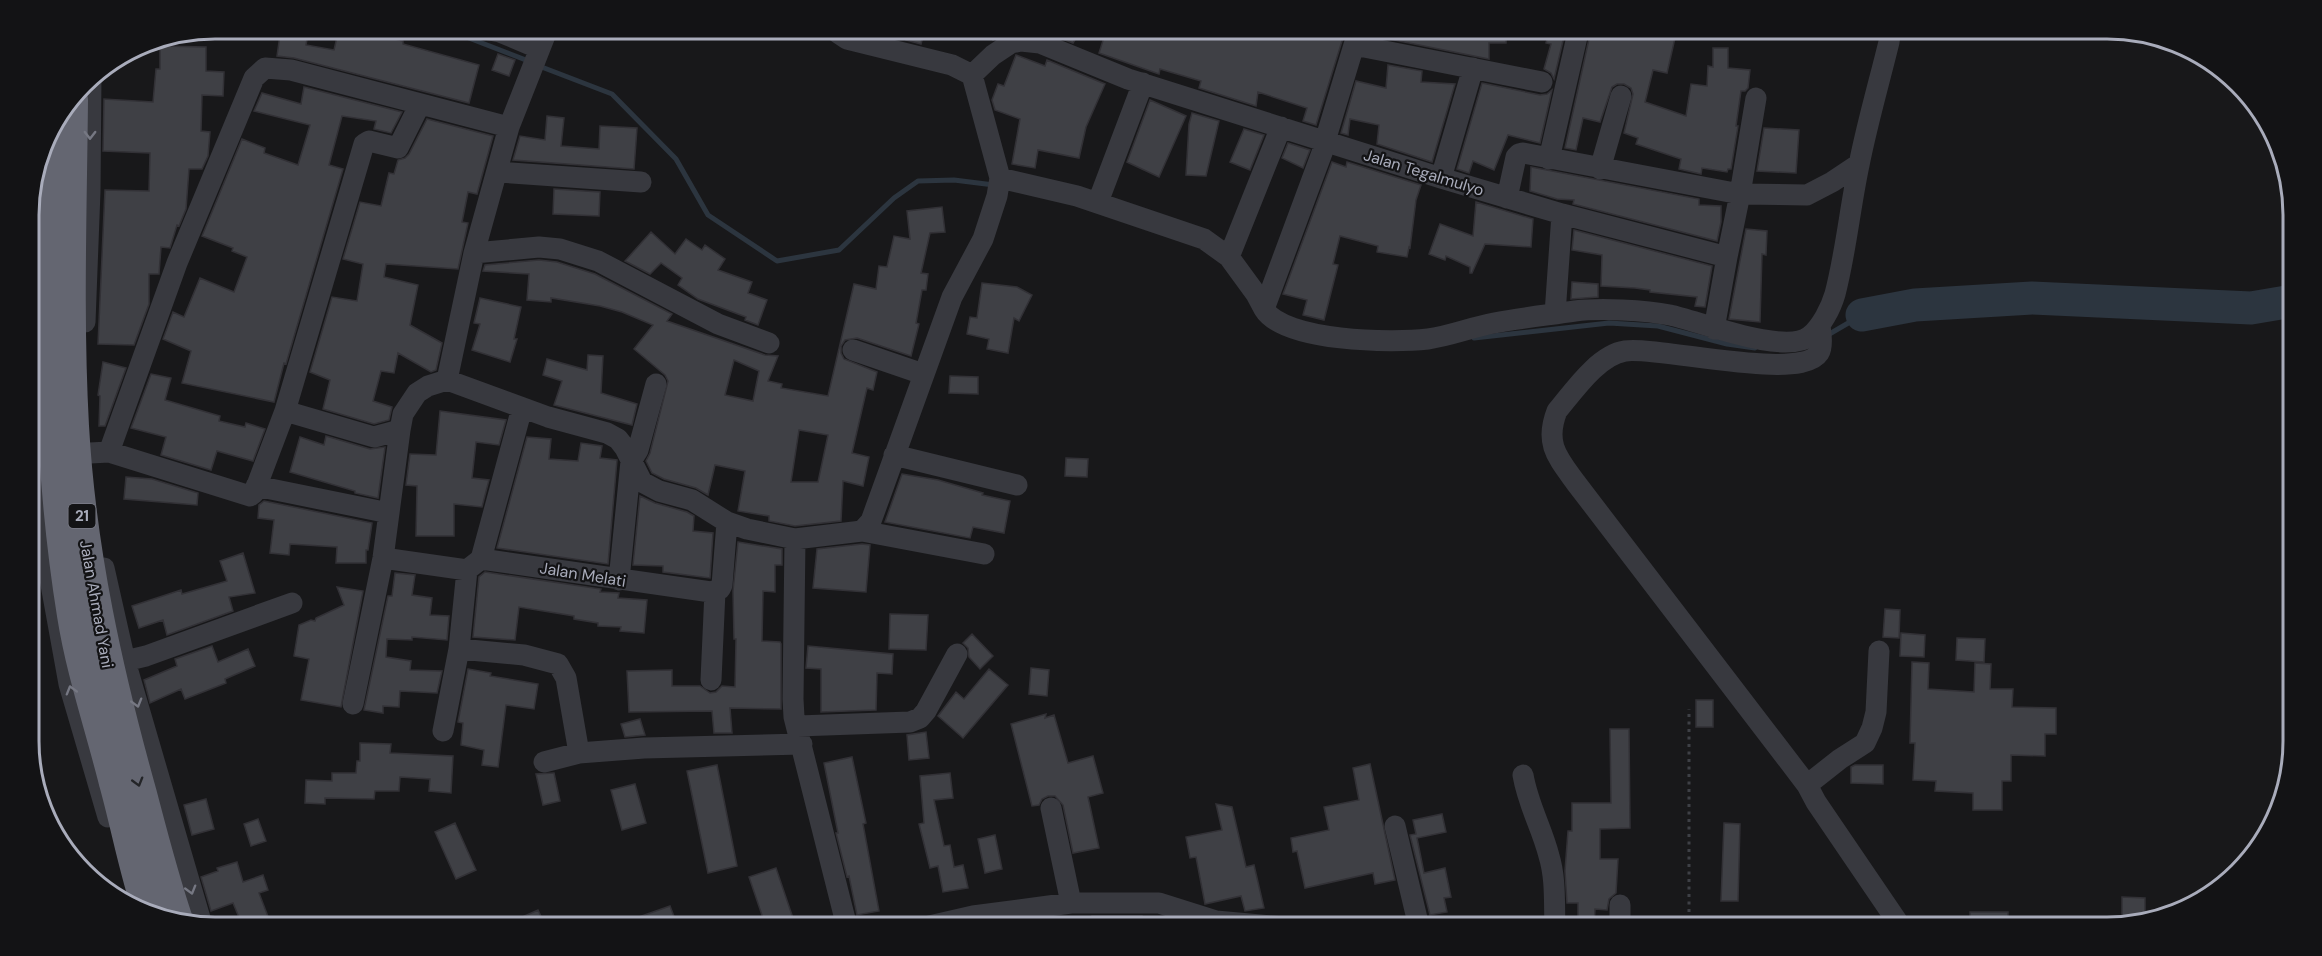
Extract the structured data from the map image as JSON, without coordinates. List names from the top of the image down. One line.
{"streets":{"highway":["21","Jalan Ahmad Yani"],"street":["Jalan Tegalmulyo","Jalan Melati"]}}
